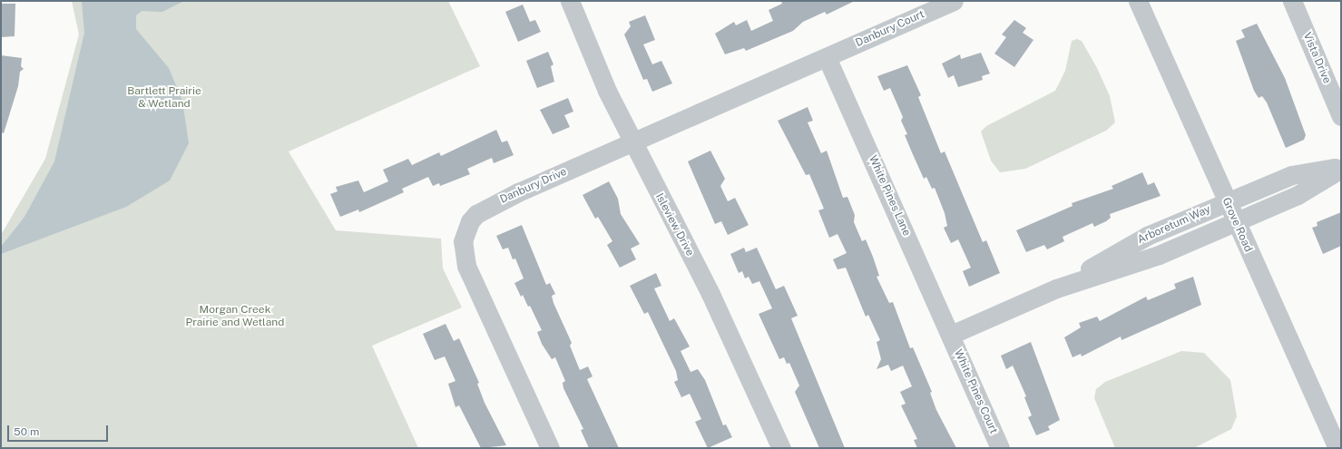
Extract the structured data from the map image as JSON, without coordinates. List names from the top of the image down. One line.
{"streets":{"street":["Danbury Court","Vista Drive","Danbury Drive","White Pines Lane","Isleview Drive","Arboretum Way","Grove Road","White Pines Court"]},"crossings":[["Danbury Court","Danbury Drive"],["Danbury Court","White Pines Lane"],["Danbury Drive","White Pines Lane"],["Danbury Drive","Isleview Drive"],["White Pines Lane","Arboretum Way"],["White Pines Lane","White Pines Court"],["Arboretum Way","Grove Road"],["Arboretum Way","White Pines Court"]],"parks":["Bartlett Prairie & Wetland","Morgan Creek Prairie and Wetland"],"scale_bar":"50 m"}
